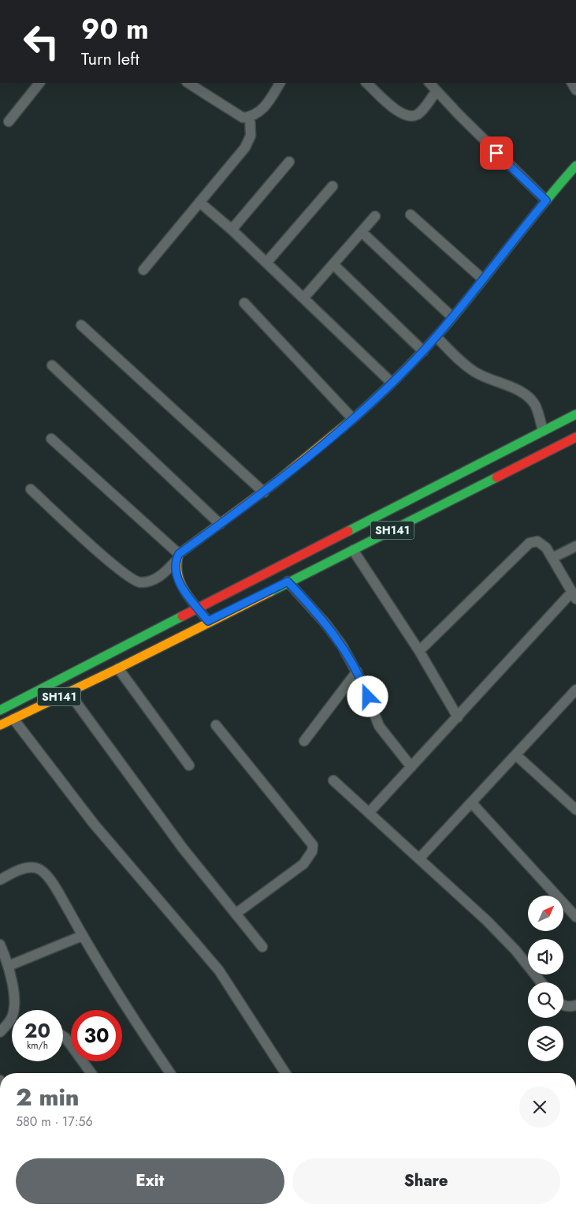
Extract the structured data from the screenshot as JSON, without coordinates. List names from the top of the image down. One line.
{"streets":{"main road":["SH141"]},"north":"top right","page":{"turn":["90 m","Turn left"],"speed":"20 km/h","limit":"30","heading":["2 min","580 m · 17:56"],"buttons":["Exit","Share"]}}
